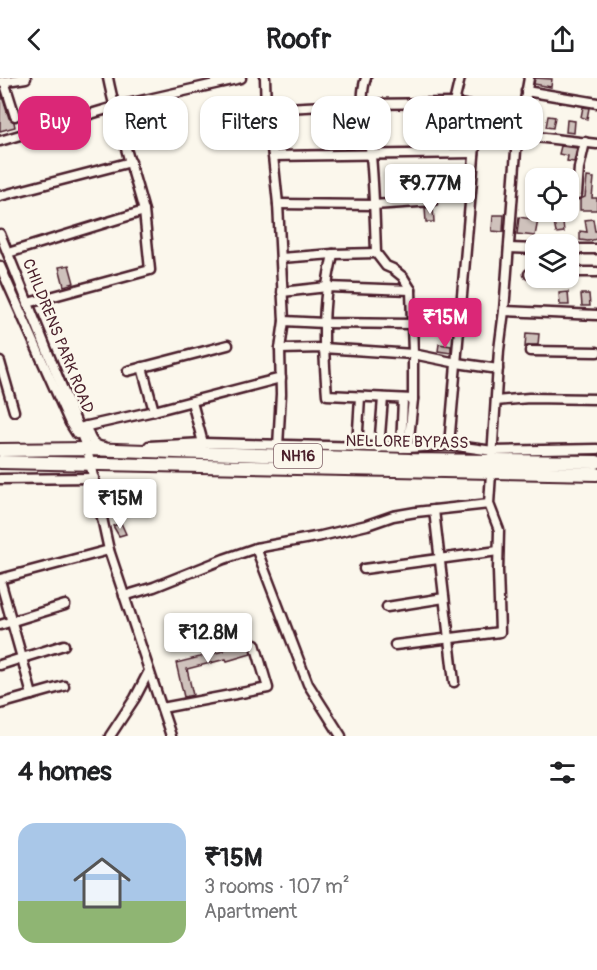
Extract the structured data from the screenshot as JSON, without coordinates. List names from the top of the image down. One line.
{"streets":{"highway":["NELLORE BYPASS","NH16"],"street":["CHILDRENS PARK ROAD"]},"crossings":[["CHILDRENS PARK ROAD","NELLORE BYPASS"]],"page":{"header":"Roofr","chip":["Buy","Rent","Filters","New","Apartment"],"price":["₹9.77M","₹15M","₹15M","₹12.8M"],"heading":"4 homes","list":[{"name":"₹15M","note":"3 rooms · 107 m² · Apartment"}]}}
